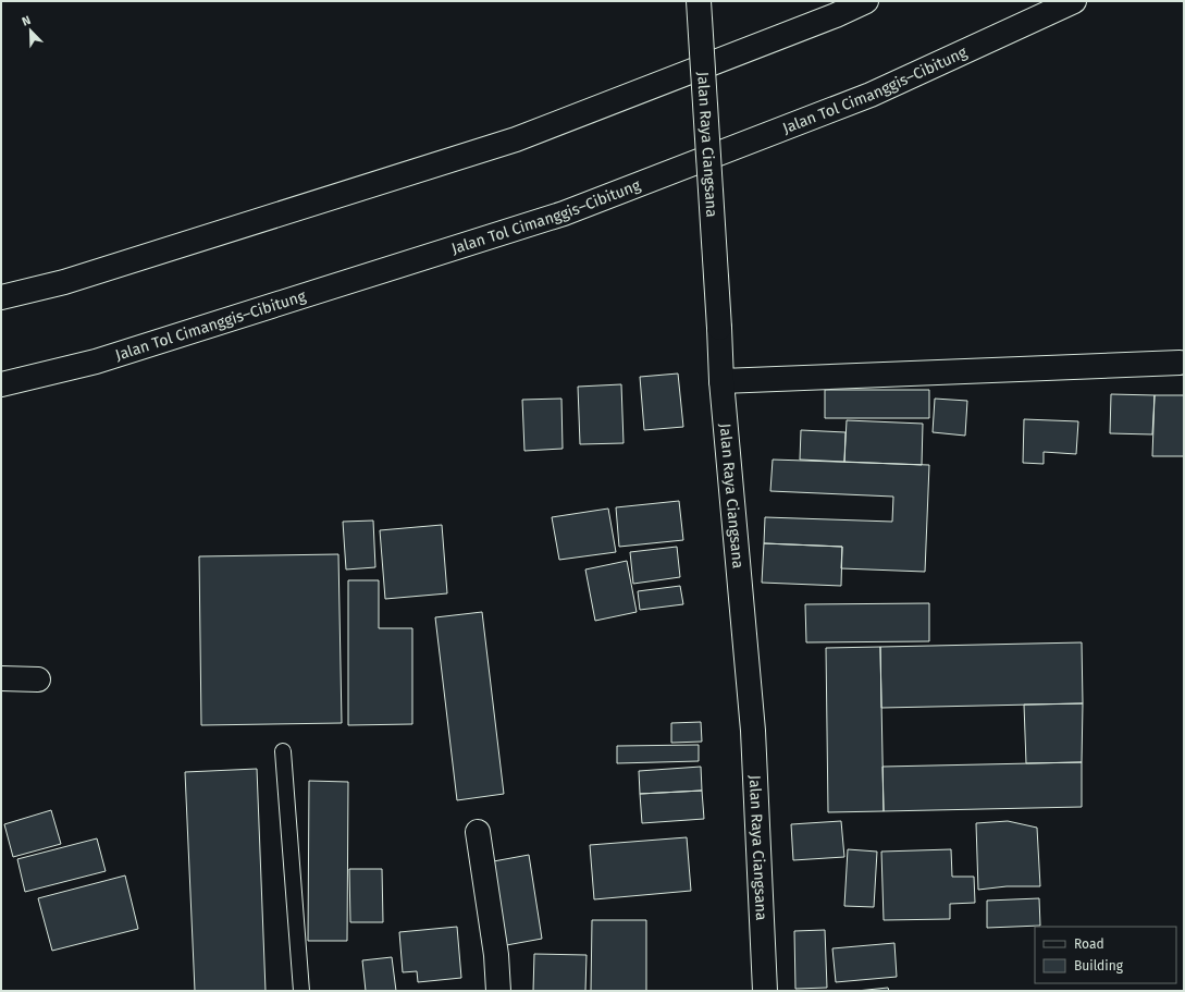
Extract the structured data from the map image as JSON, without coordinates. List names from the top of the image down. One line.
{"streets":{"main road":["Jalan Tol Cimanggis–Cibitung","Jalan Raya Ciangsana"]},"legend":["Road","Building"],"north":"top left"}
